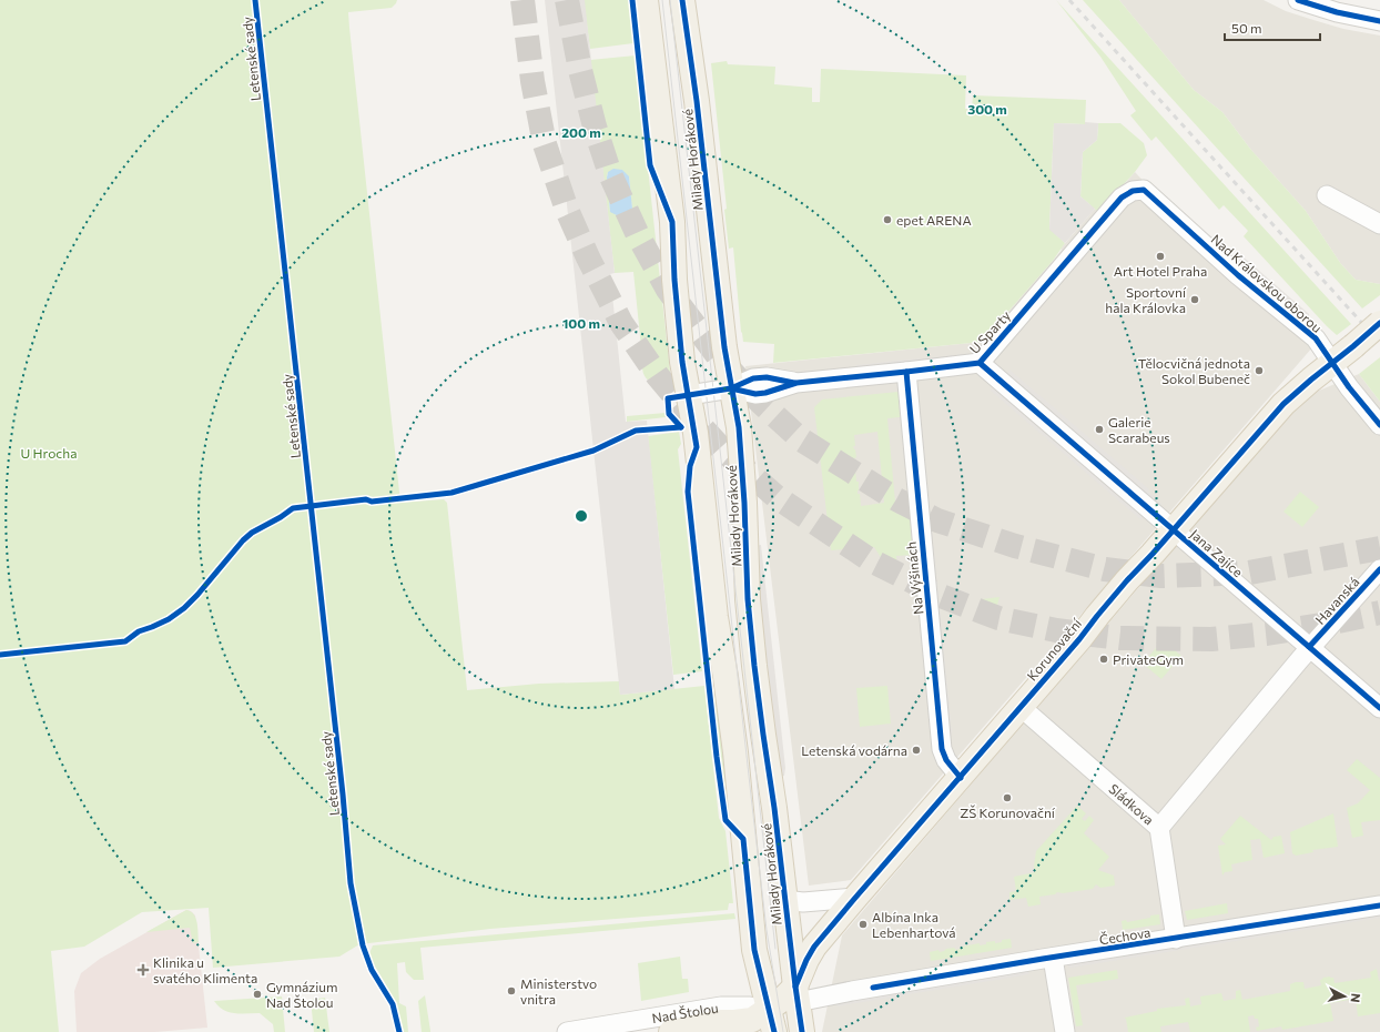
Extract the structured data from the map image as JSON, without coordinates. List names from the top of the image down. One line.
{"streets":{"main road":["Milady Horákové","Korunovační"],"street":["Nad Královskou oborou","U Sparty","Jana Zajíce","Na Výšinách","Havanská","Sládkova","Čechova","Nad Štolou"],"cycle path":["Letenské sady"]},"crossings":[["Milady Horákové","U Sparty"],["Milady Horákové","Korunovační"],["Milady Horákové","Čechova"],["Milady Horákové","Nad Štolou"],["Nad Královskou oborou","U Sparty"],["Nad Královskou oborou","Korunovační"],["U Sparty","Jana Zajíce"],["U Sparty","Na Výšinách"],["Jana Zajíce","Havanská"],["Jana Zajíce","Korunovační"],["Na Výšinách","Korunovační"],["Havanská","Sládkova"],["Korunovační","Sládkova"],["Korunovační","Čechova"],["Korunovační","Nad Štolou"],["Sládkova","Čechova"]],"parks":["U Hrocha"],"places":{"other":["epet ARENA","Art Hotel Praha","Sportovní hala Královka","Tělocvičná jednota Sokol Bubeneč","Galerie Scarabeus","PrivateGym","Letenská vodárna","ZŠ Korunovační","Albína Inka Lebenhartová","Ministerstvo vnitra","Gymnázium Nad Štolou"],"health":["Klinika u svatého Klimenta"]},"scale_bar":"50 m","north":"right","rings":["300 m","200 m","100 m"]}
